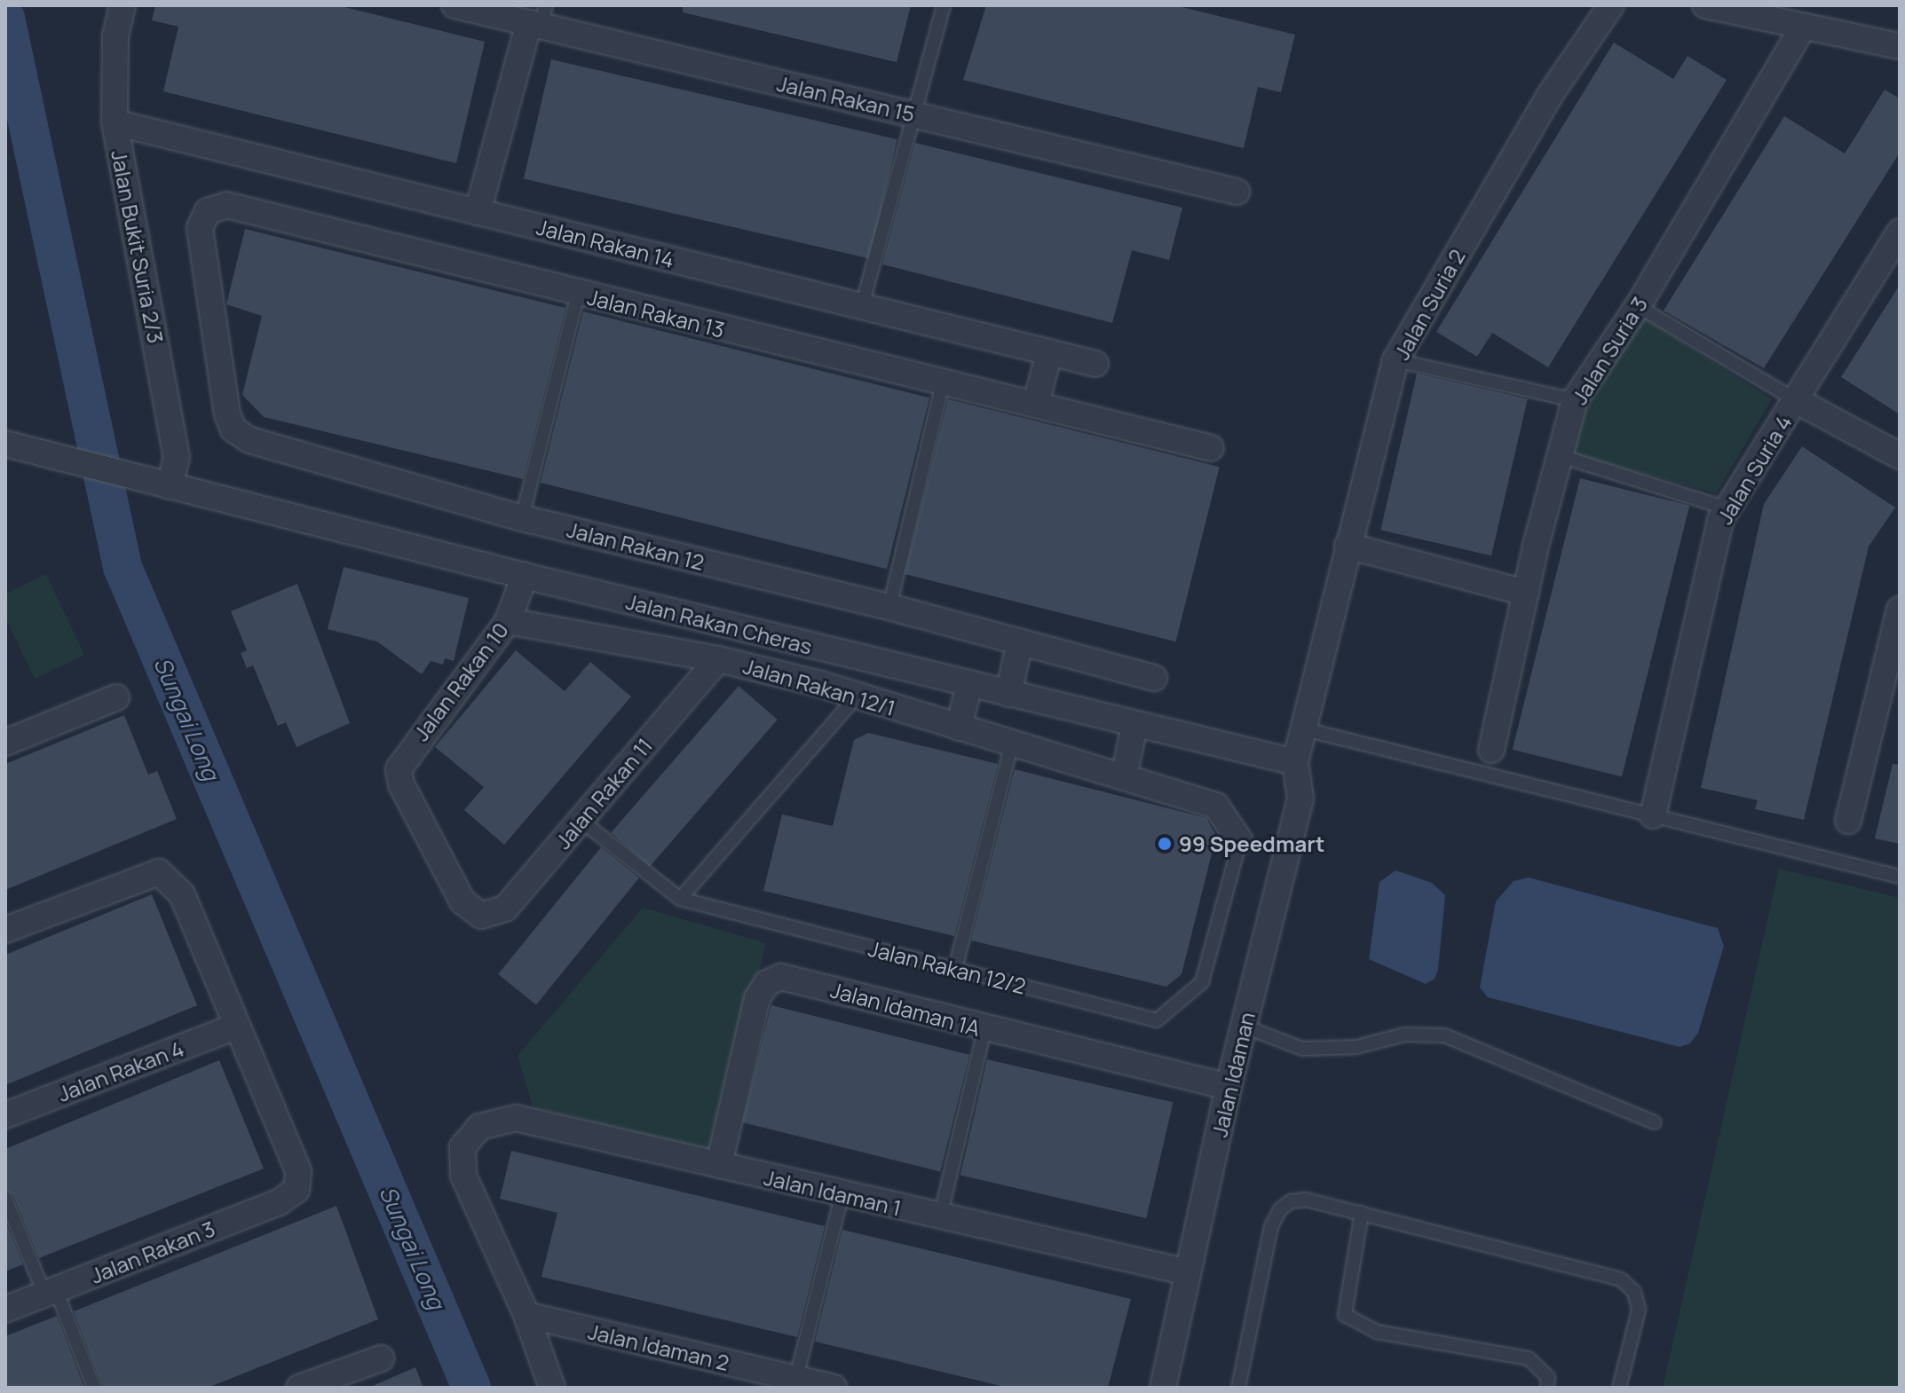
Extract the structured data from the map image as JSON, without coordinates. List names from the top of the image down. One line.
{"streets":{"street":["Jalan Rakan 15","Jalan Rakan 14","Jalan Bukit Suria 2/3","Jalan Suria 2","Jalan Rakan 13","Jalan Suria 3","Jalan Suria 4","Jalan Rakan 12","Jalan Rakan Cheras","Jalan Rakan 10","Jalan Rakan 12/1","Jalan Rakan 11","Jalan Idaman 1A","Jalan Rakan 4","Jalan Idaman","Jalan Idaman 1","Jalan Rakan 3","Jalan Idaman 2"],"lane":["Jalan Rakan 12/2"]},"crossings":[["Jalan Rakan 14","Jalan Bukit Suria 2/3"],["Jalan Bukit Suria 2/3","Jalan Rakan Cheras"],["Jalan Suria 2","Jalan Rakan Cheras"],["Jalan Suria 2","Jalan Idaman"],["Jalan Rakan 13","Jalan Rakan 12"],["Jalan Rakan Cheras","Jalan Rakan 10"],["Jalan Rakan Cheras","Jalan Idaman"],["Jalan Rakan 10","Jalan Rakan 12/1"],["Jalan Rakan 10","Jalan Rakan 11"],["Jalan Rakan 12/1","Jalan Rakan 11"],["Jalan Rakan 12/1","Jalan Rakan 12/2"],["Jalan Idaman 1A","Jalan Idaman"],["Jalan Idaman 1A","Jalan Idaman 1"],["Jalan Rakan 4","Jalan Rakan 3"],["Jalan Idaman","Jalan Idaman 1"],["Jalan Idaman 1","Jalan Idaman 2"]],"water":["Sungai Long"],"places":["99 Speedmart"]}
